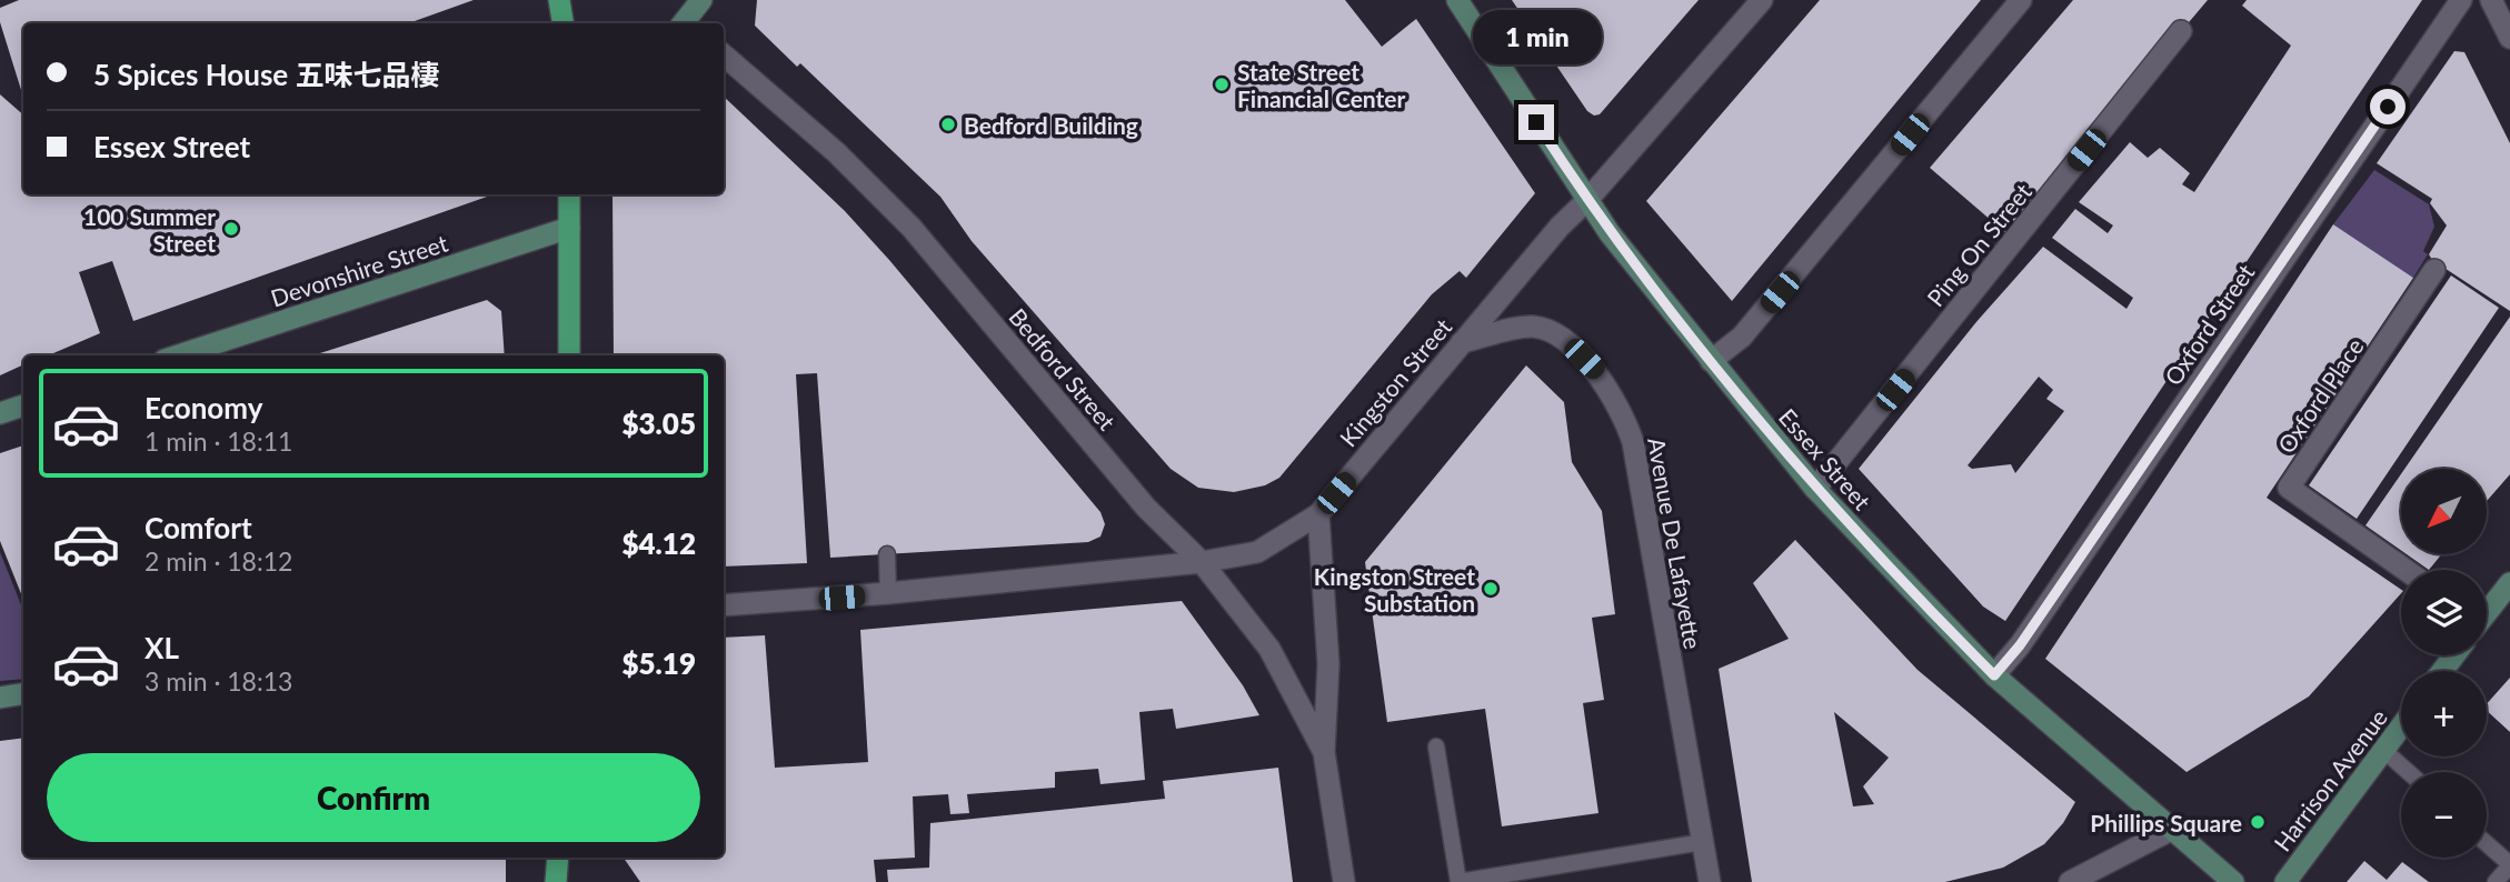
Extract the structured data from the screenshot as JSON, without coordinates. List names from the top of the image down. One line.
{"streets":{"main road":["Devonshire Street","Essex Street","Harrison Avenue"],"street":["Ping On Street","Oxford Street","Bedford Street","Kingston Street","Oxford Place","Avenue De Lafayette"]},"crossings":[["Ping On Street","Essex Street"],["Oxford Street","Essex Street"],["Bedford Street","Kingston Street"],["Kingston Street","Essex Street"],["Kingston Street","Avenue De Lafayette"]],"places":["State Street Financial Center","Bedford Building","100 Summer Street","Kingston Street Substation","Phillips Square"],"north":"bottom left","page":{"bubble":"1 min","banner":["5 Spices House 五味七品棲","Essex Street"],"list":[{"name":"Economy","note":"1 min · 18:11","value":"$3.05"},{"name":"Comfort","note":"2 min · 18:12","value":"$4.12"},{"name":"XL","note":"3 min · 18:13","value":"$5.19"}],"map_buttons":["+","−"],"buttons":"Confirm"}}
